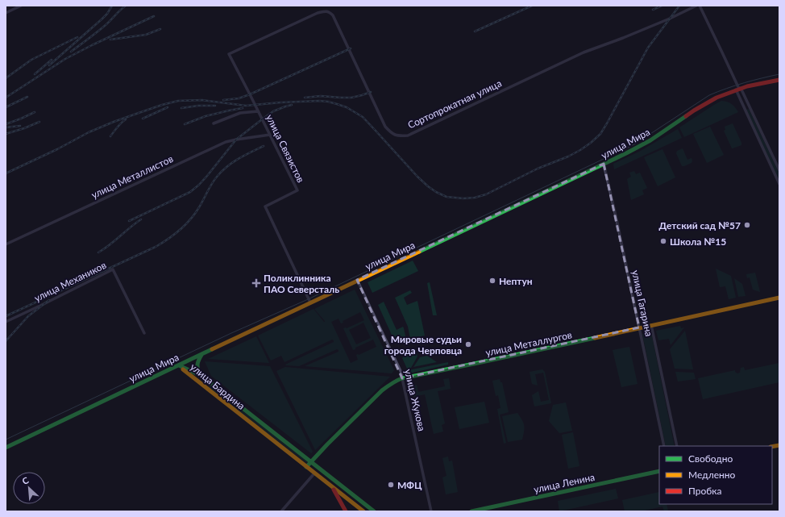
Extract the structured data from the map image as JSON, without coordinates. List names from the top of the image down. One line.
{"streets":{"main road":["улица Мира","улица Металлургов","улица Бардина","улица Ленина"],"street":["Сортопрокатная улица","улица Связистов","улица Металлистов","улица Механиков","улица Гагарина","улица Жукова"]},"crossings":[["Сортопрокатная улица","улица Связистов"],["улица Мира","улица Связистов"],["улица Мира","улица Гагарина"],["улица Мира","улица Бардина"],["улица Мира","улица Жукова"],["улица Связистов","улица Металлистов"],["улица Гагарина","улица Металлургов"],["улица Металлургов","улица Бардина"],["улица Металлургов","улица Жукова"]],"places":{"other":["Детский сад №57","Школа №15","Нептун","Мировые судьи города Черповца","МФЦ"],"health":["Поликлинника ПАО Северсталь"]},"legend":["Свободно","Медленно","Пробка"],"north":"top left"}
